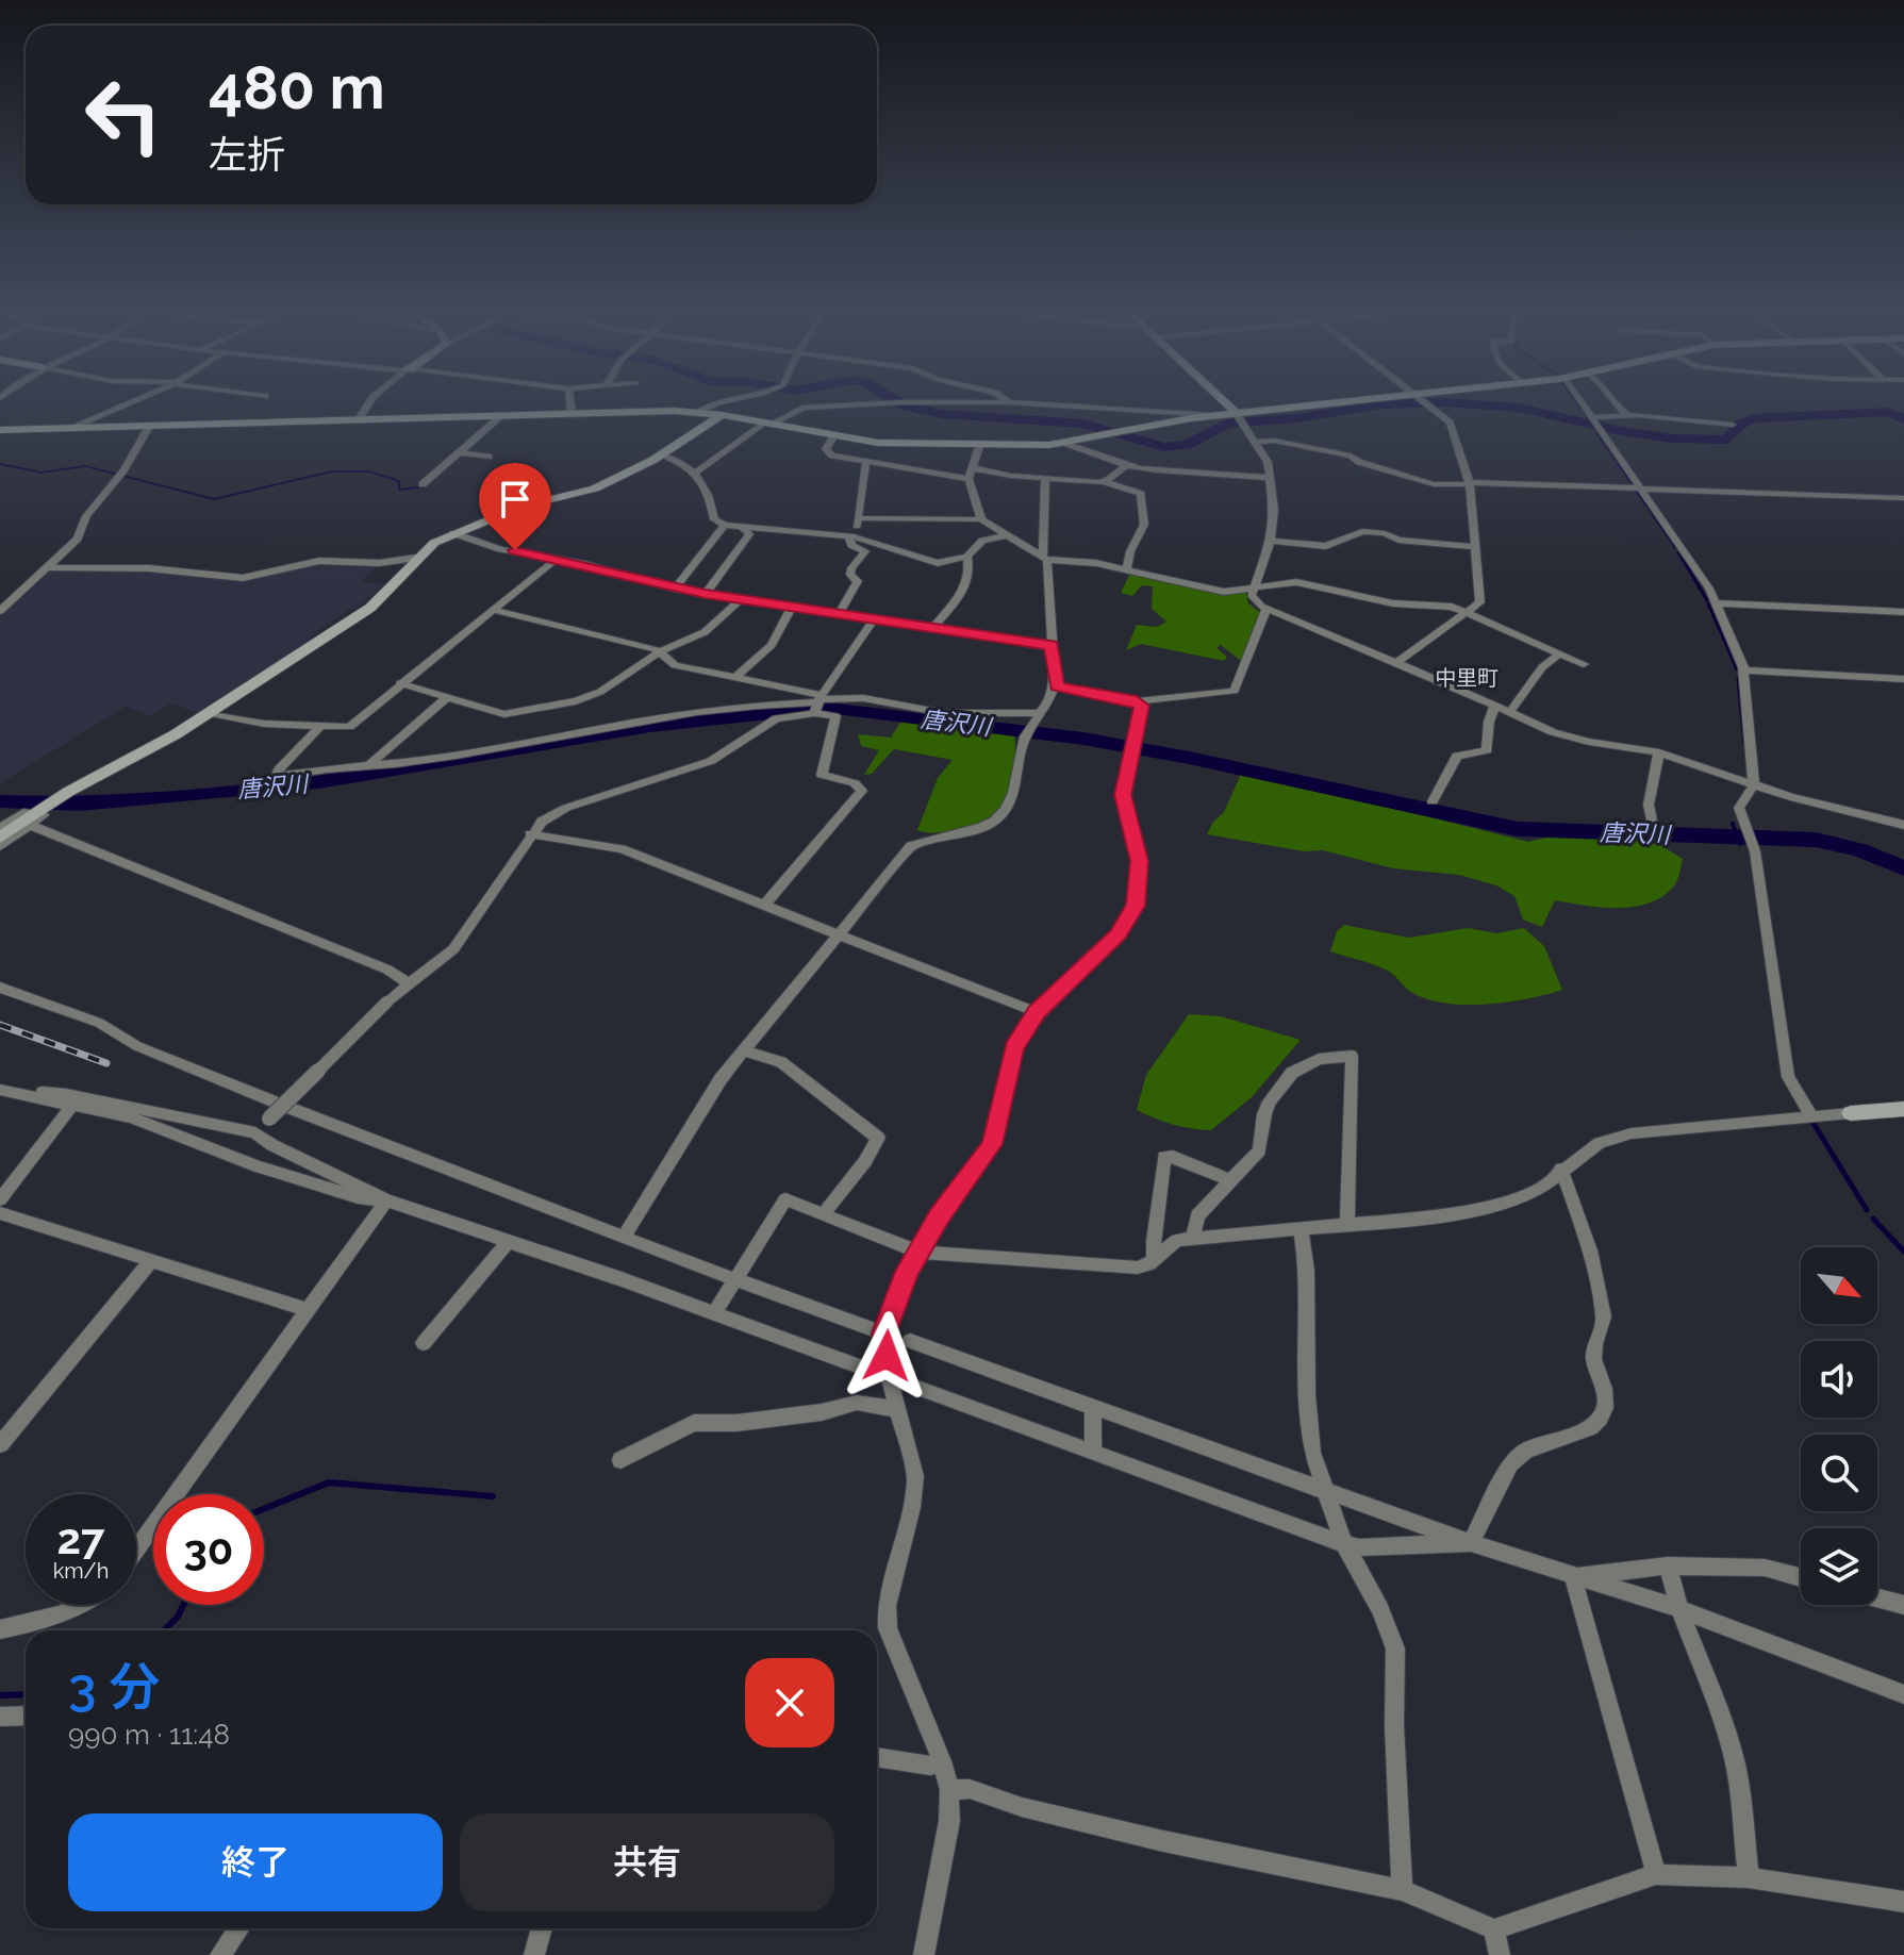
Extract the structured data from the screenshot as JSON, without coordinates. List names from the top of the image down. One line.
{"districts":["中里町"],"water":["唐沢川"],"north":"bottom right","page":{"turn":["480 m","左折"],"speed":"27 km/h","limit":"30","heading":["3 分","990 m · 11:48"],"buttons":["終了","共有"]}}
